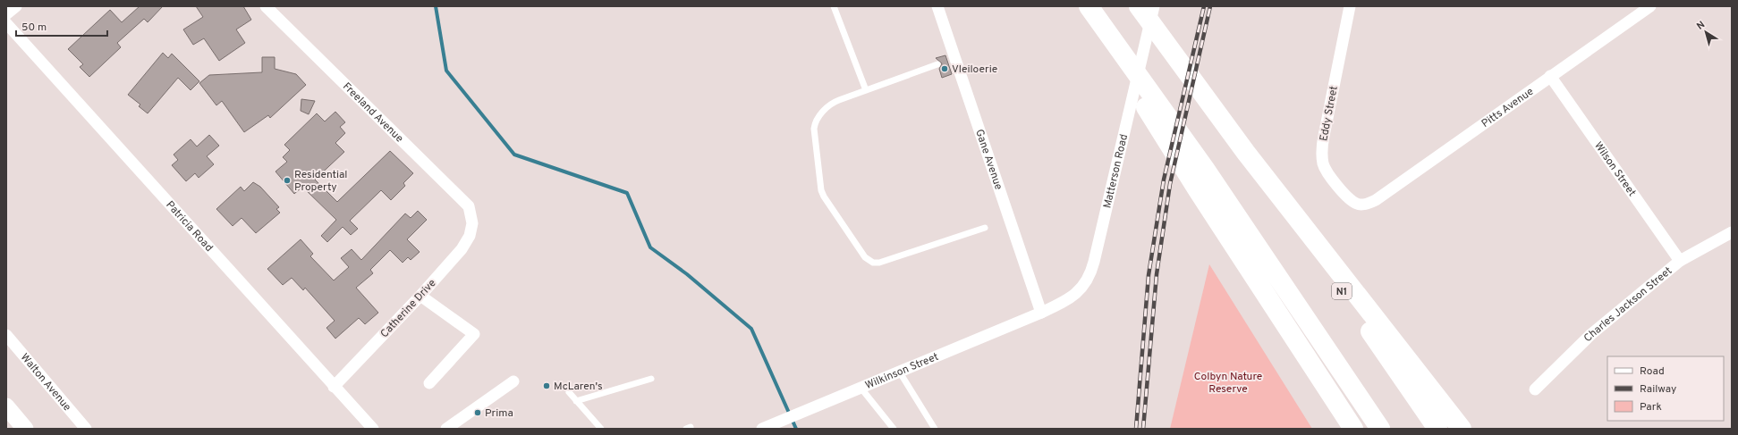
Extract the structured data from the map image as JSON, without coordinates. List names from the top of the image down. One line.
{"streets":{"highway":["N1"],"street":["Pitts Avenue","Freeland Avenue","Eddy Street","Gane Avenue","Wilson Street","Matterson Road","Patricia Road","Charles Jackson Street","Catherine Drive","Wilkinson Street","Walton Avenue"]},"crossings":[["Pitts Avenue","Eddy Street"],["Pitts Avenue","Wilson Street"],["Freeland Avenue","Catherine Drive"],["Gane Avenue","Matterson Road"],["Gane Avenue","Wilkinson Street"],["Wilson Street","Charles Jackson Street"],["Matterson Road","Wilkinson Street"],["Patricia Road","Catherine Drive"]],"parks":["Colbyn Nature Reserve"],"places":["Vleiloerie","Residential Property","McLaren's","Prima"],"legend":["Road","Railway","Park"],"scale_bar":"50 m","north":"top left"}
